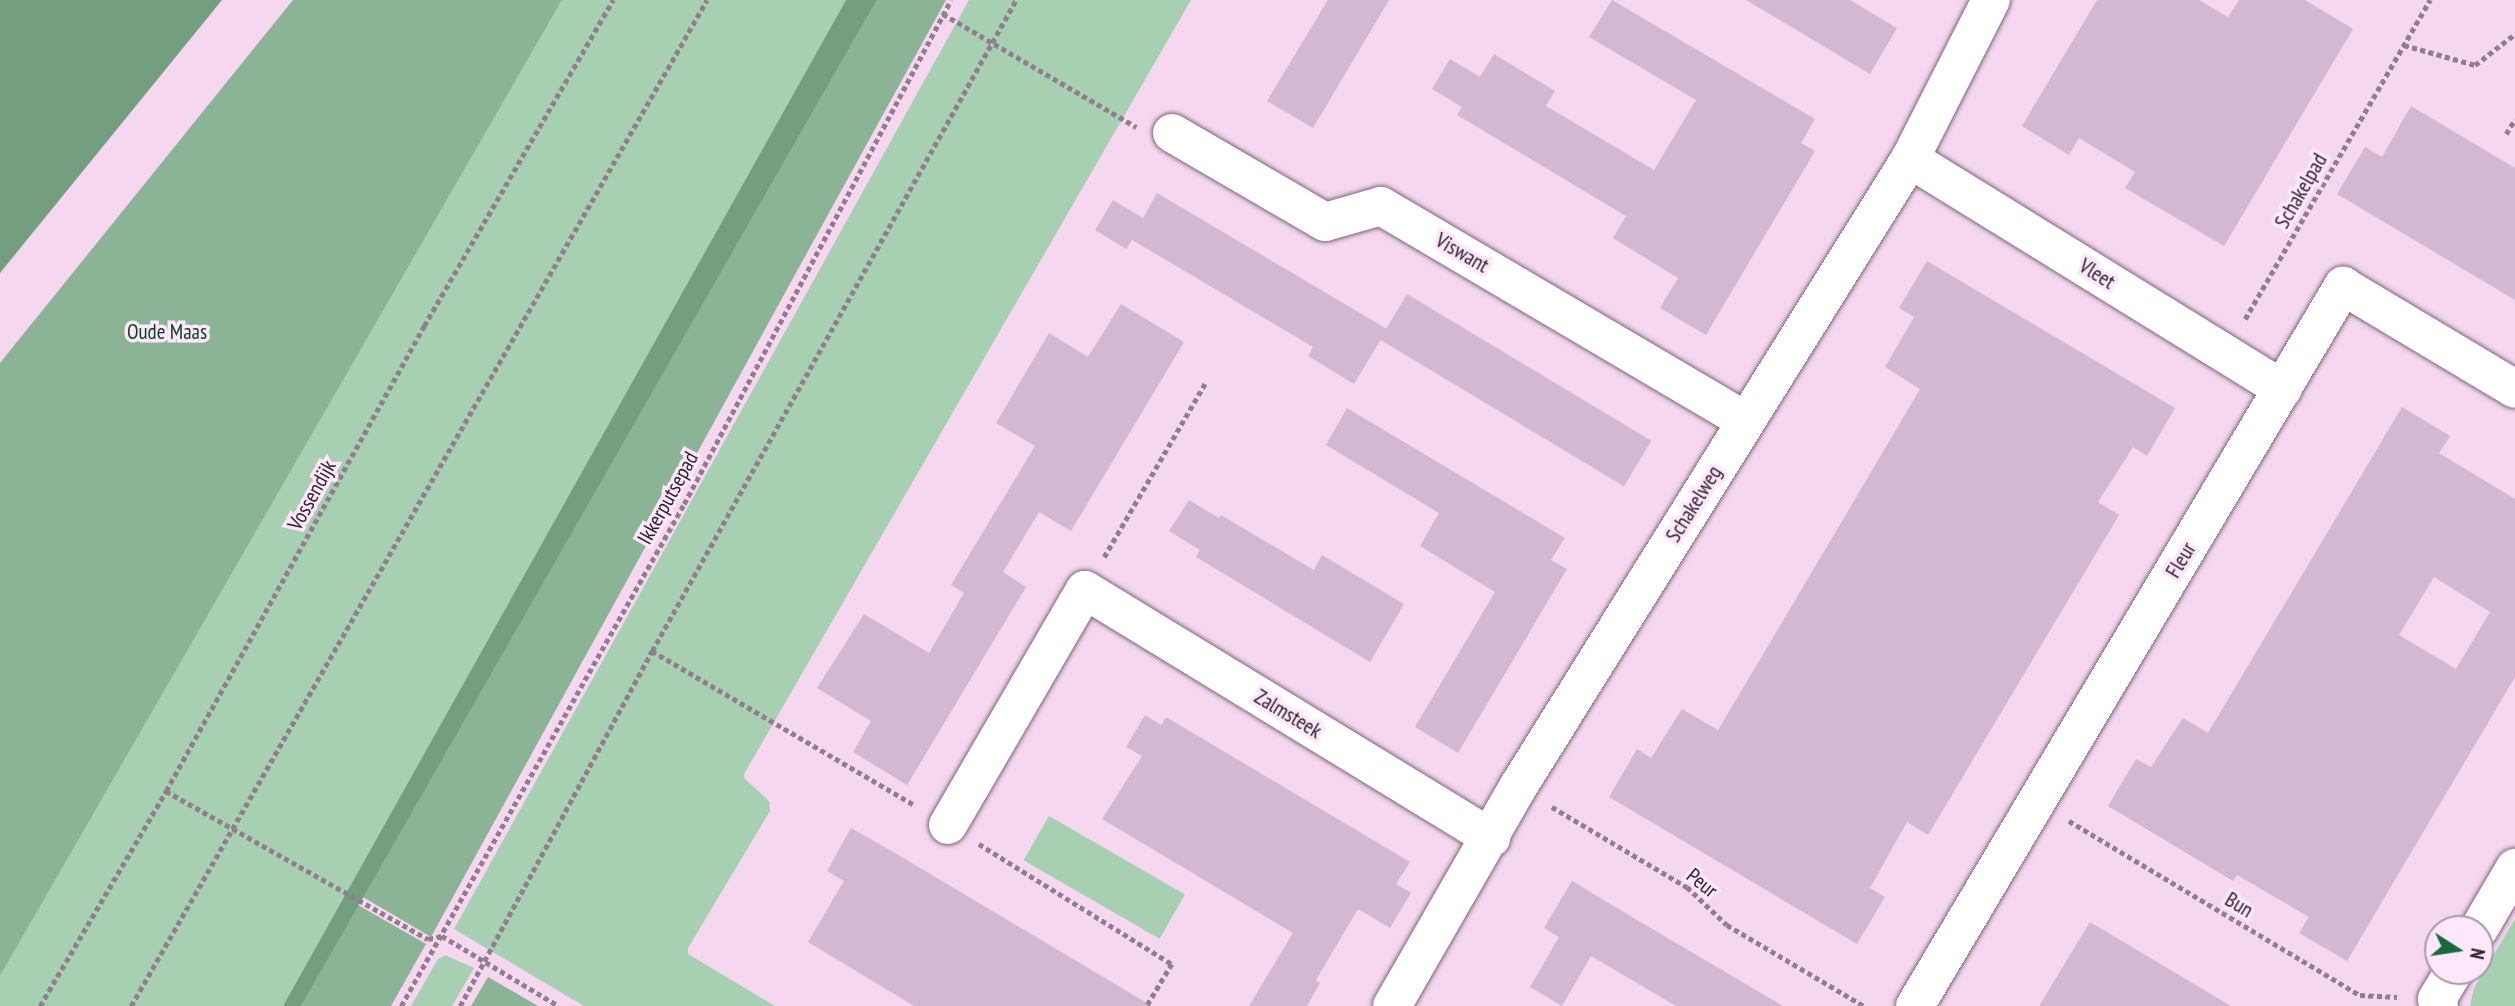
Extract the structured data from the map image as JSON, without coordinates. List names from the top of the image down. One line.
{"streets":{"street":["Viswant","Vleet","Schakelweg","Fleur","Zalmsteek"],"path":["Schakelpad","Vossendijk","Ikkerputsepad","Peur","Bun"]},"crossings":[["Schakelpad","Vleet"],["Viswant","Schakelweg"],["Vleet","Schakelweg"],["Vleet","Fleur"],["Schakelweg","Zalmsteek"],["Schakelweg","Peur"],["Fleur","Bun"]],"parks":["Oude Maas"],"north":"right"}
